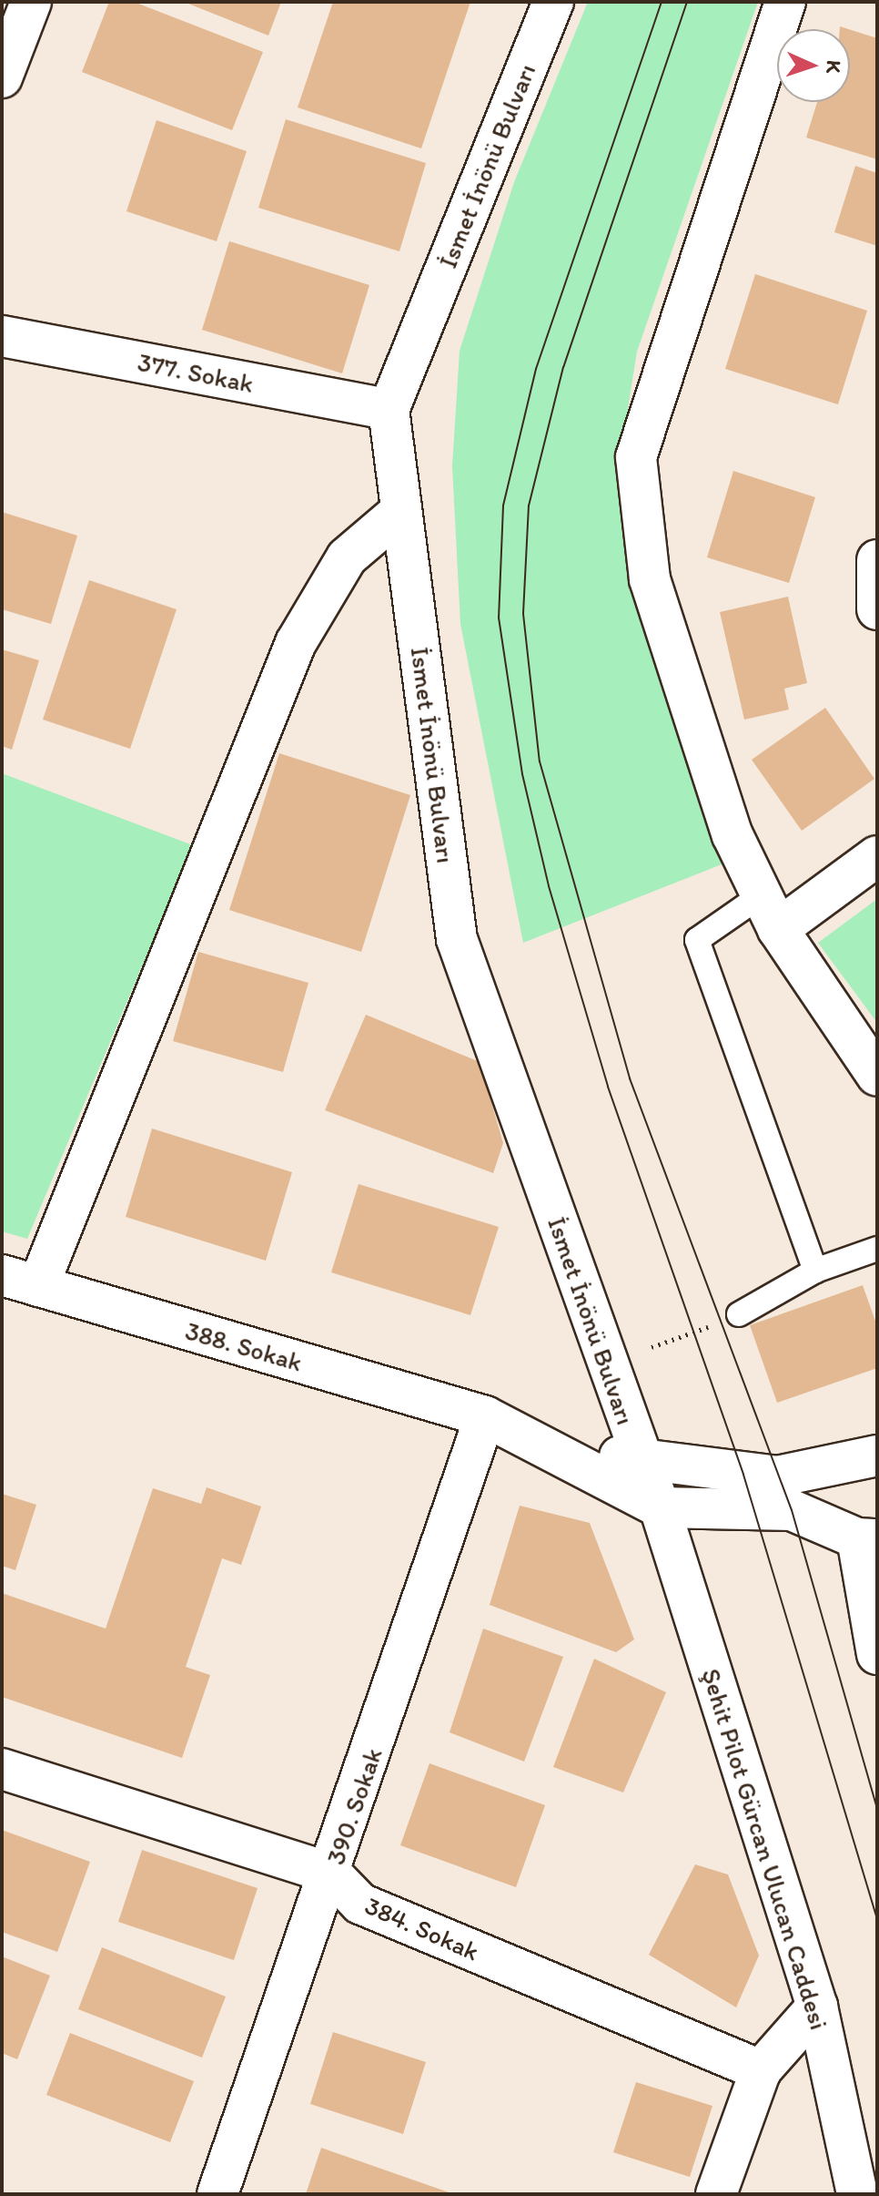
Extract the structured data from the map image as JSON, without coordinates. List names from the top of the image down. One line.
{"streets":{"street":["İsmet İnönü Bulvarı","377. Sokak","388. Sokak","390. Sokak","Şehit Pilot Gürcan Ulucan Caddesi","384. Sokak"]},"crossings":[["İsmet İnönü Bulvarı","377. Sokak"],["İsmet İnönü Bulvarı","Şehit Pilot Gürcan Ulucan Caddesi"],["388. Sokak","390. Sokak"],["390. Sokak","384. Sokak"]],"north":"right"}
